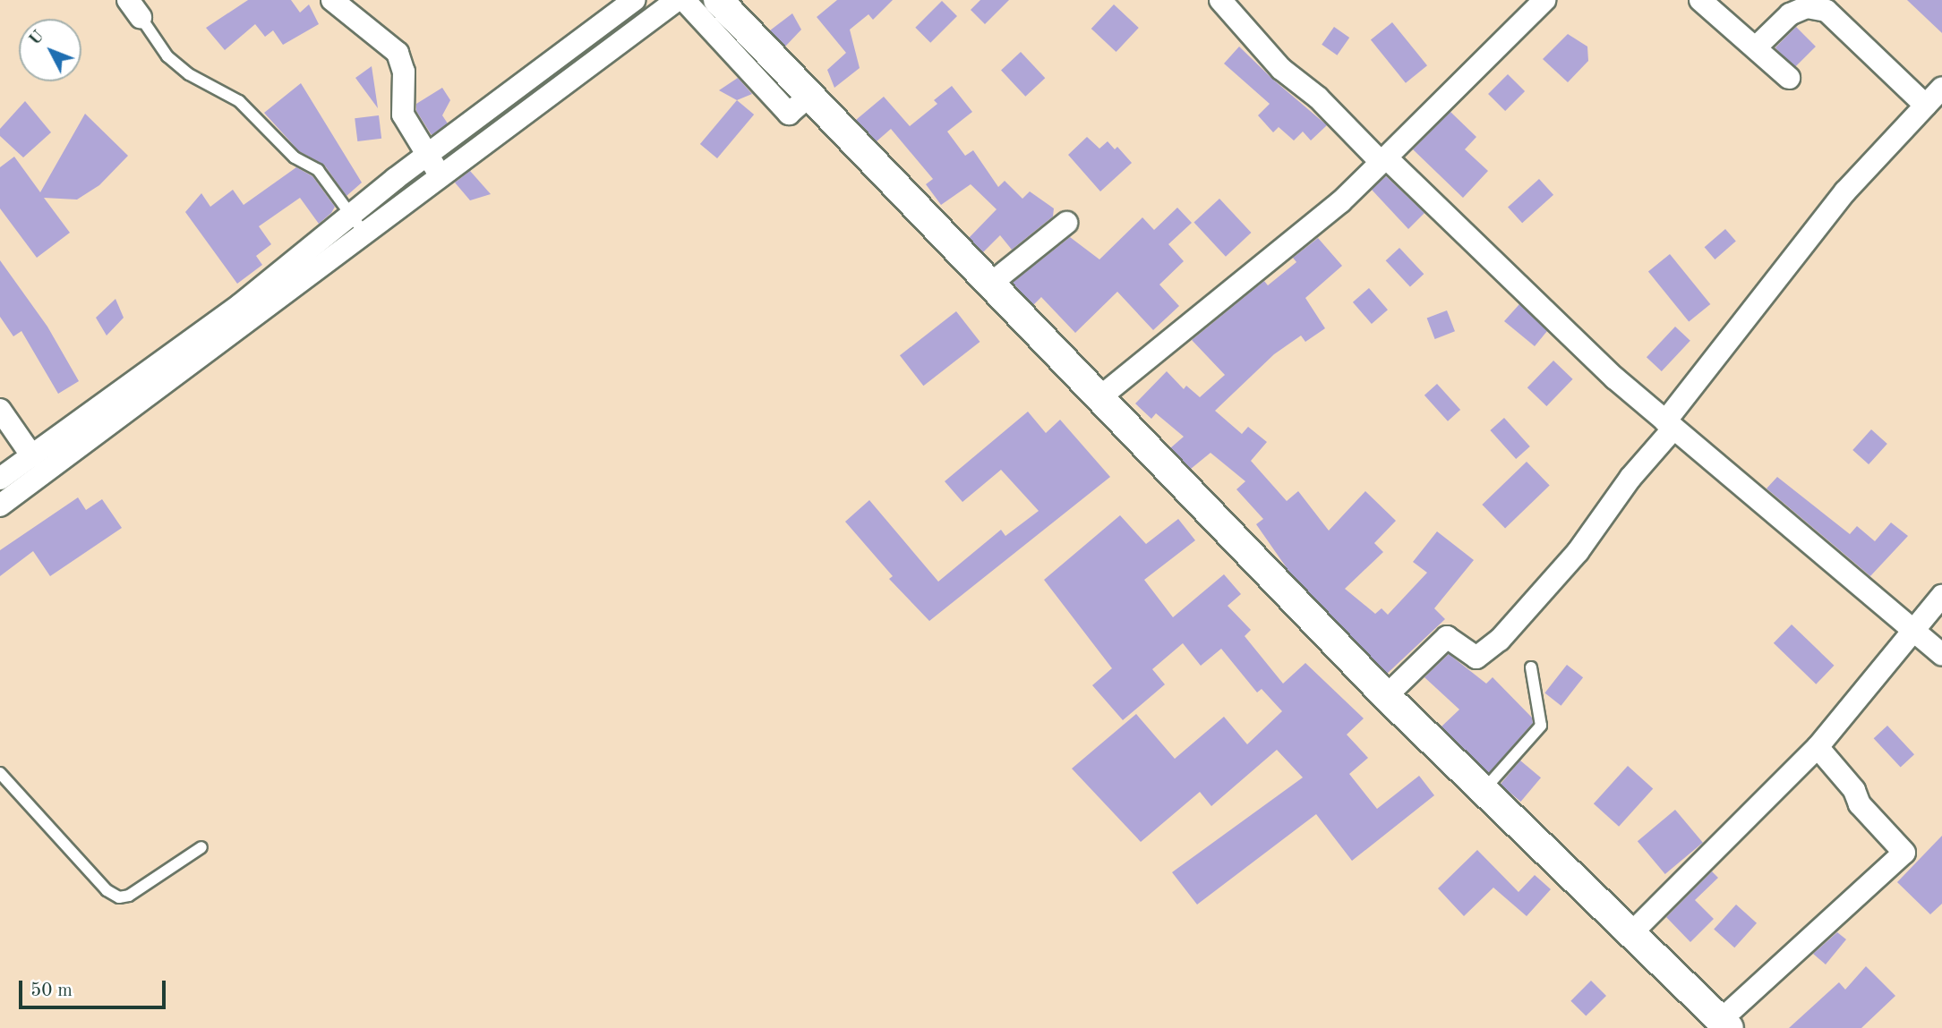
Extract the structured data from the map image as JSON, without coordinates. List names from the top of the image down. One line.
{"scale_bar":"50 m","north":"top left"}
